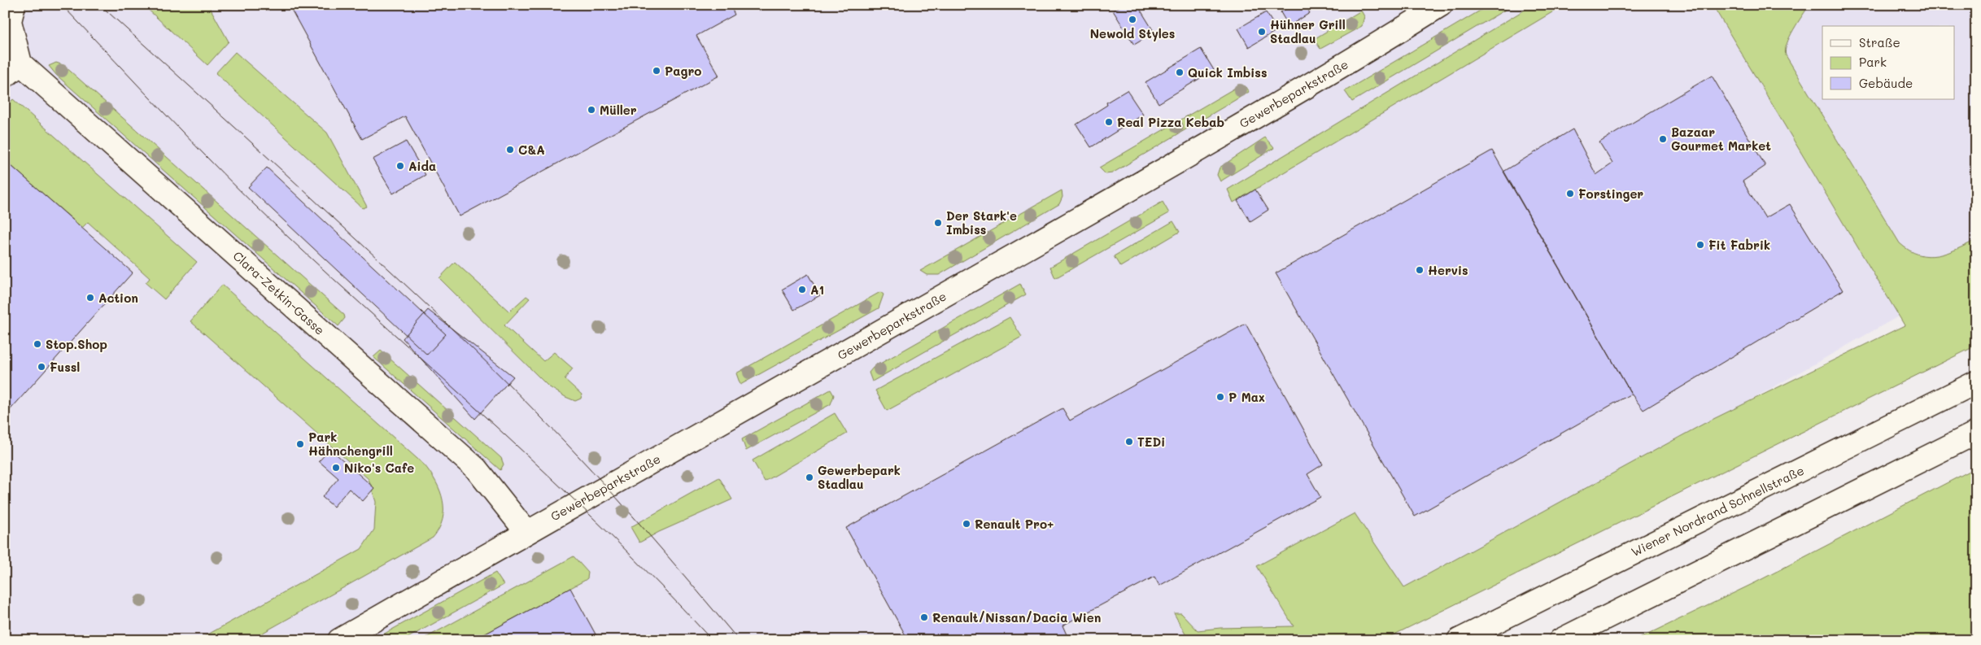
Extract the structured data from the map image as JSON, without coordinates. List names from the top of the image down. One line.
{"streets":{"main road":["Gewerbeparkstraße","Clara-Zetkin-Gasse","Wiener Nordrand Schnellstraße"]},"crossings":[["Gewerbeparkstraße","Clara-Zetkin-Gasse"]],"places":["Newold Styles","Hühner Grill Stadlau","Pagro","Quick Imbiss","Müller","Real Pizza Kebab","Bazaar Gourmet Market","C&A","Aida","Forstinger","Der Stark'e Imbiss","Fit Fabrik","Hervis","A1","Action","Stop.Shop","Fussl","P Max","TEDi","Park Hähnchengrill","Niko's Cafe","Gewerbepark Stadlau","Renault Pro+","Renault/Nissan/Dacia Wien"],"legend":["Straße","Park","Gebäude"]}
